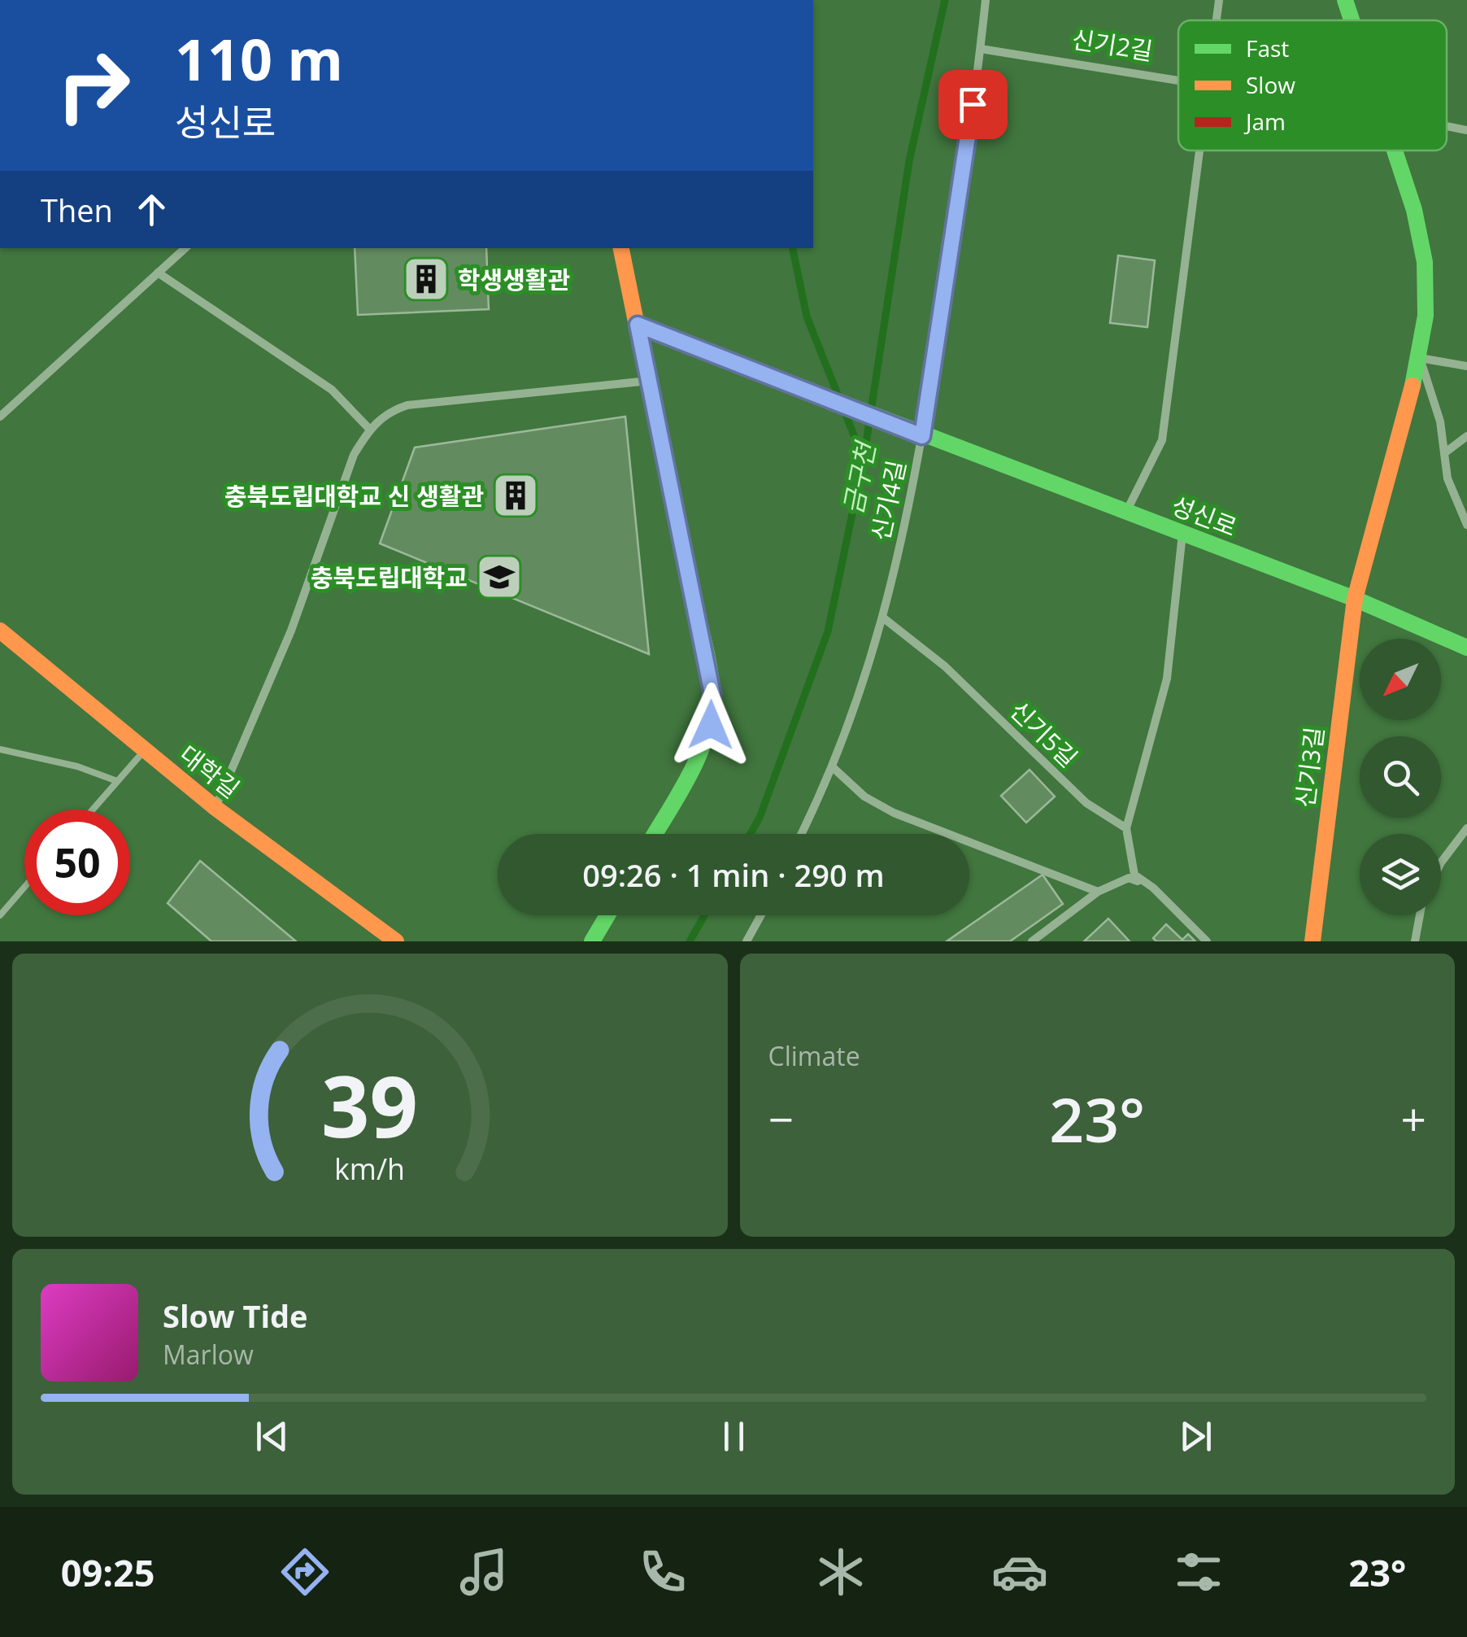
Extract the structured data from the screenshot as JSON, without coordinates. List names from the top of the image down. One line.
{"streets":{"street":["신기2길","신기4길","성신로","신기5길","신기3길","대학길"]},"crossings":[["신기2길","신기4길"],["신기4길","성신로"],["신기4길","신기5길"],["성신로","신기3길"]],"water":["금구천"],"places":{"building":["학생생활관","충북도립대학교 신 생활관"],"school or university":["충북도립대학교"]},"legend":["Fast","Slow","Jam"],"north":"bottom left","page":{"turn":["110 m","성신로"],"then":"Then","limit":"50","trip":"09:26 · 1 min · 290 m","tile":"Climate","heat":["−","23°","+"],"song":["Slow Tide","Marlow"],"tabs":["09:25","23°"],"gauge":["39","km/h"]}}
